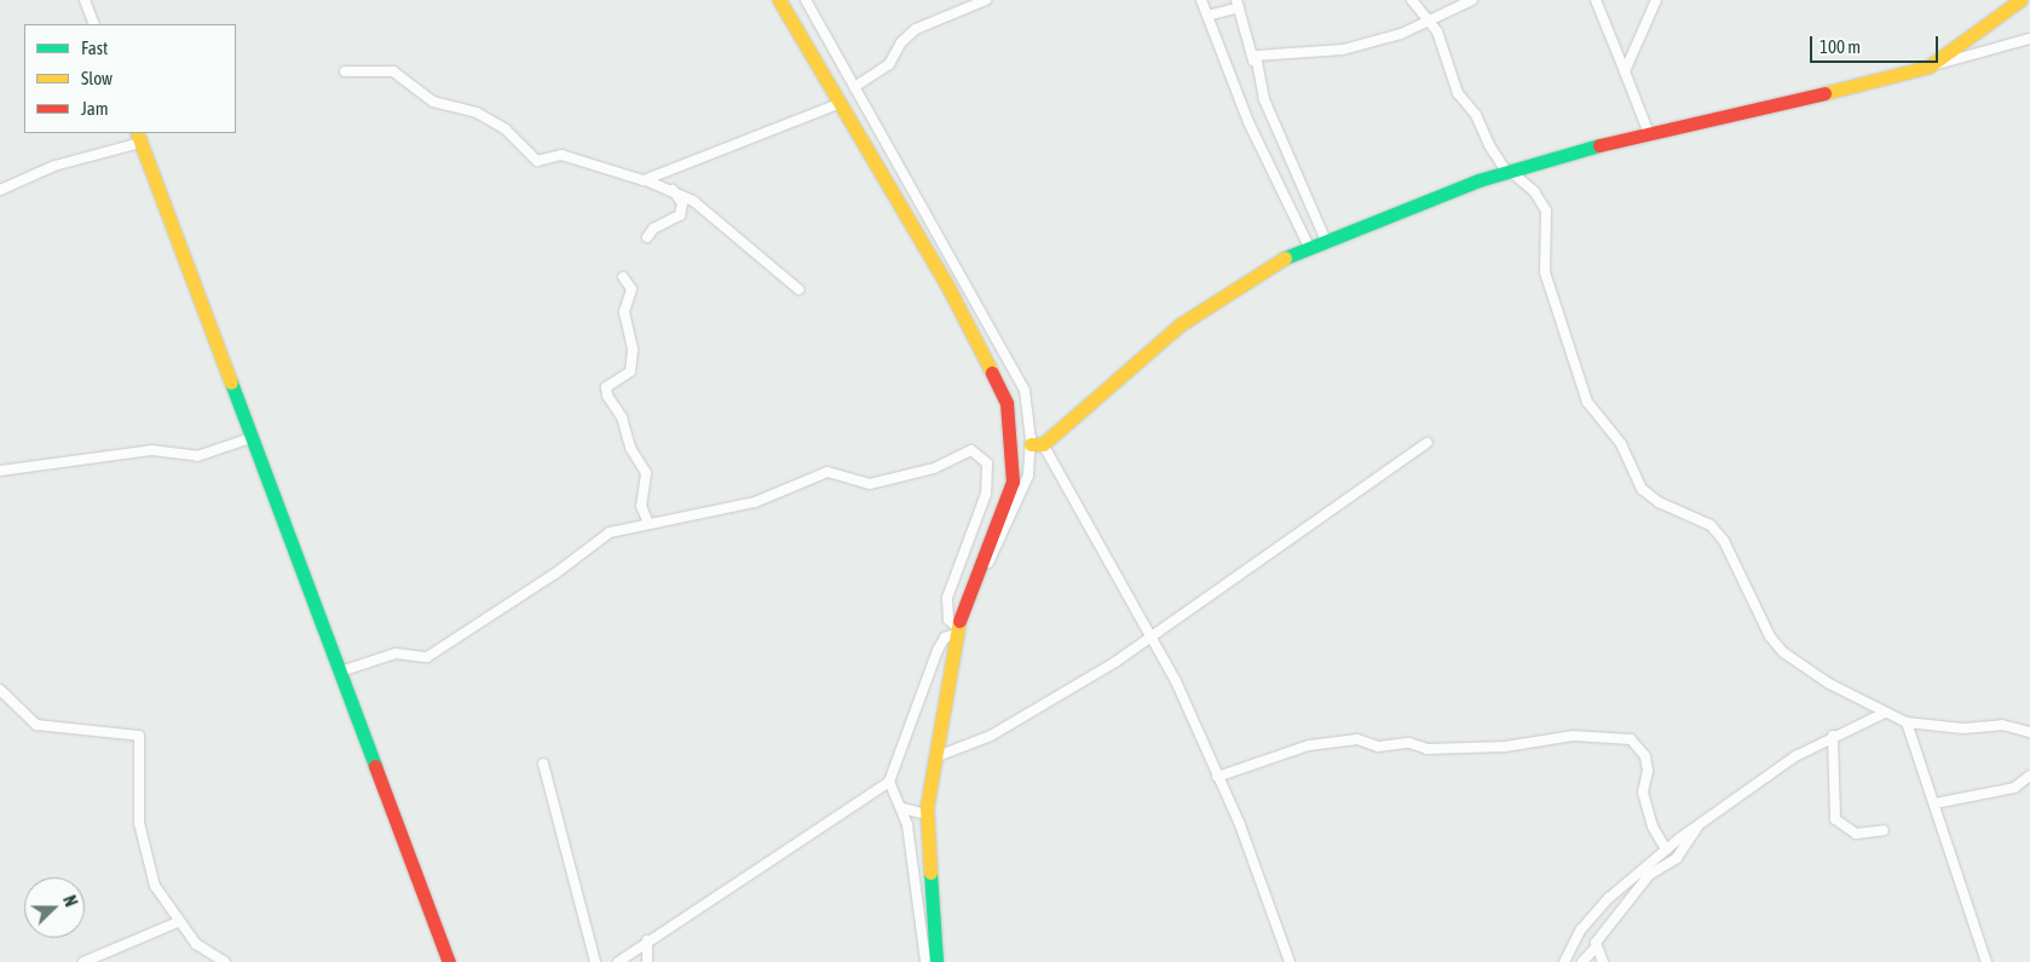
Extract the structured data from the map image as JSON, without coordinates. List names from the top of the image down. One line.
{"legend":["Fast","Slow","Jam"],"scale_bar":"100 m","north":"right"}
